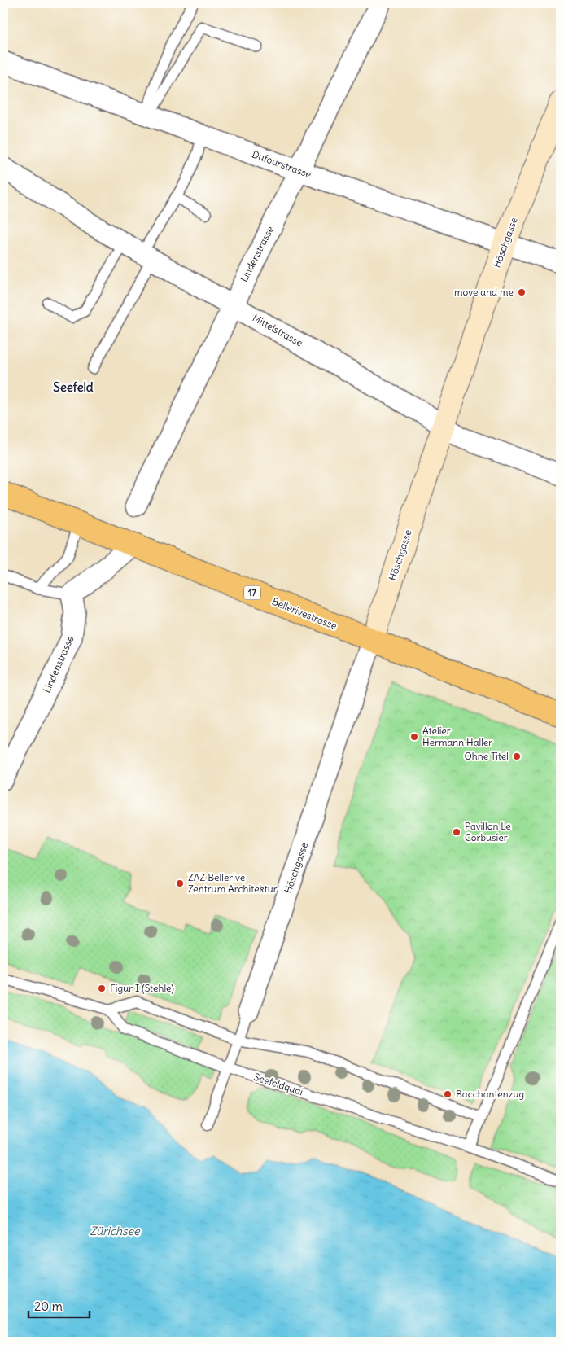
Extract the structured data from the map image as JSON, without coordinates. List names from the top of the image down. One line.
{"streets":{"main road":["Höschgasse","17","Bellerivestrasse"],"street":["Dufourstrasse","Lindenstrasse","Mittelstrasse"],"lane":["Seefeldquai"]},"crossings":[["Dufourstrasse","Höschgasse"],["Dufourstrasse","Lindenstrasse"],["Höschgasse","Mittelstrasse"],["Höschgasse","Bellerivestrasse"],["Lindenstrasse","Mittelstrasse"]],"districts":["Seefeld"],"water":["Zürichsee"],"places":["move and me","Atelier Hermann Haller","Ohne Titel","Pavillon Le Corbusier","ZAZ Bellerive Zentrum Architektur","Figur I (Stehle)","Bacchantenzug"],"scale_bar":"20 m"}
